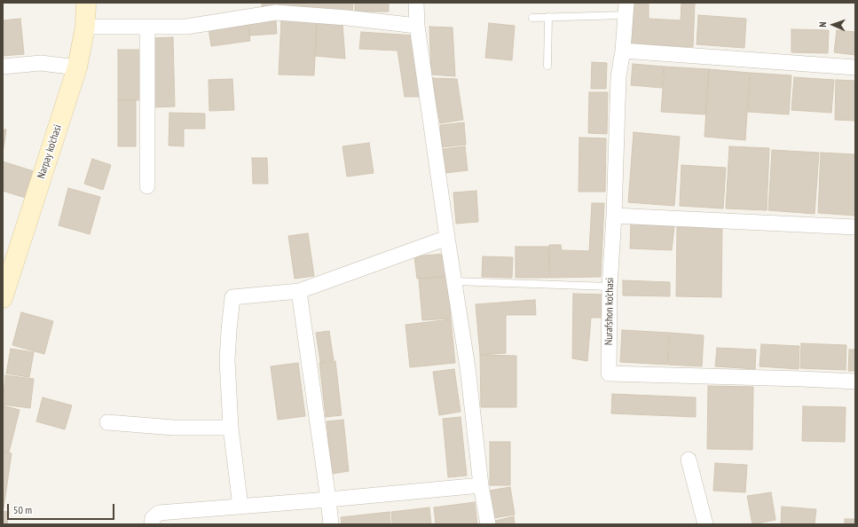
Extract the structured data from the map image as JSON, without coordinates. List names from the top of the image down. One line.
{"streets":{"main road":["Narpay ko'chasi"],"street":["Nurafshon ko’chasi"]},"scale_bar":"50 m","north":"left"}
